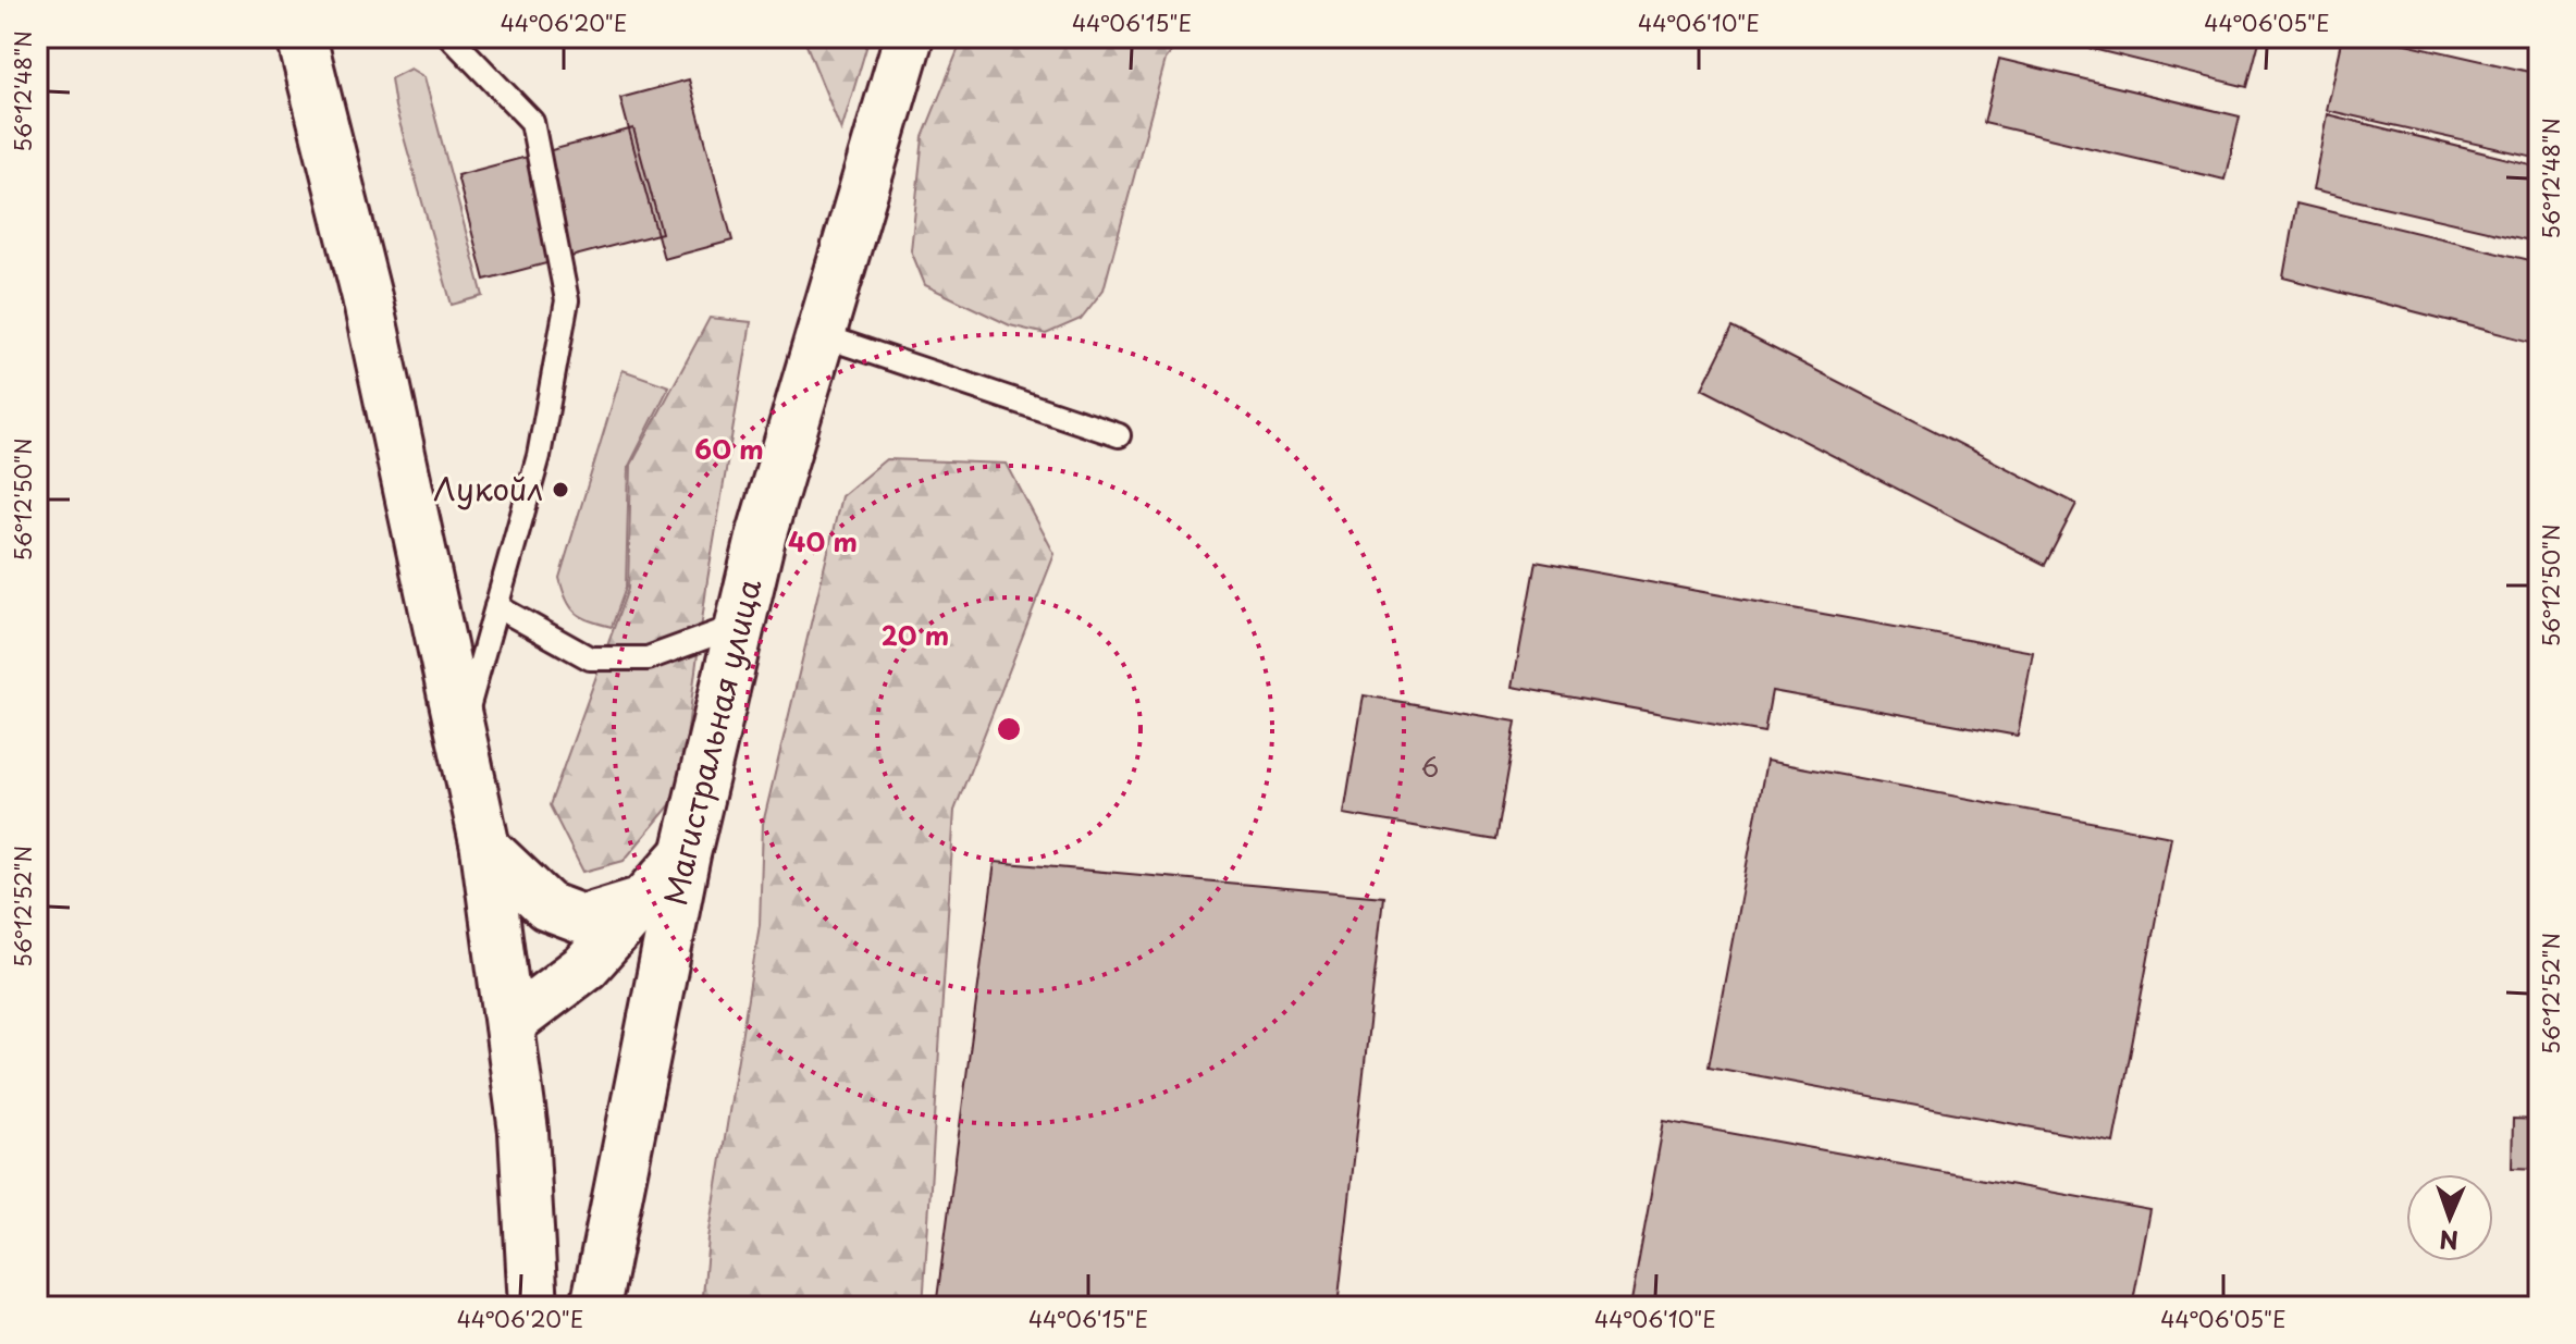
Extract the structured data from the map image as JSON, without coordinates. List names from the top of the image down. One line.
{"streets":{"street":["Магистральная улица"]},"places":["Лукойл"],"house_numbers":["6"],"north":"bottom","coordinates":["44°06'20\"E","44°06'15\"E","44°06'10\"E","44°06'05\"E","56°12'48\"N","56°12'50\"N","56°12'52\"N"],"rings":["60 m","40 m","20 m"]}
